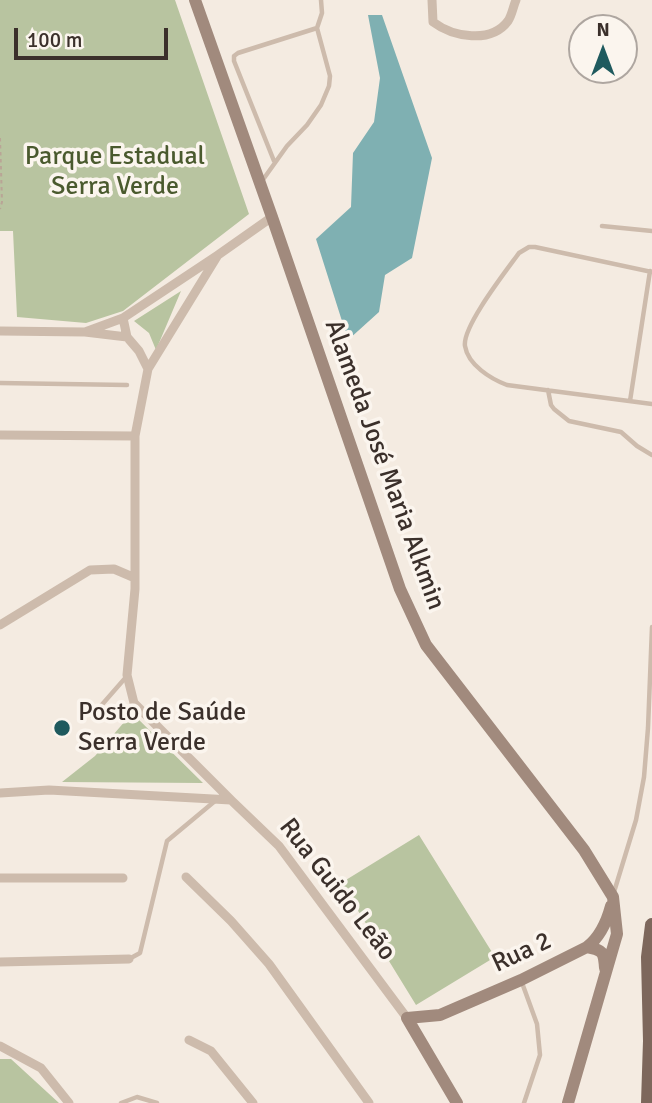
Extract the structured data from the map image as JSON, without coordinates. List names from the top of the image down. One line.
{"streets":{"street":["Alameda José Maria Alkmin","Rua Guido Leão","Rua 2"]},"crossings":[["Alameda José Maria Alkmin","Rua 2"],["Rua Guido Leão","Rua 2"]],"parks":["Parque Estadual Serra Verde"],"places":["Posto de Saúde Serra Verde"],"scale_bar":"100 m","north":"top"}
